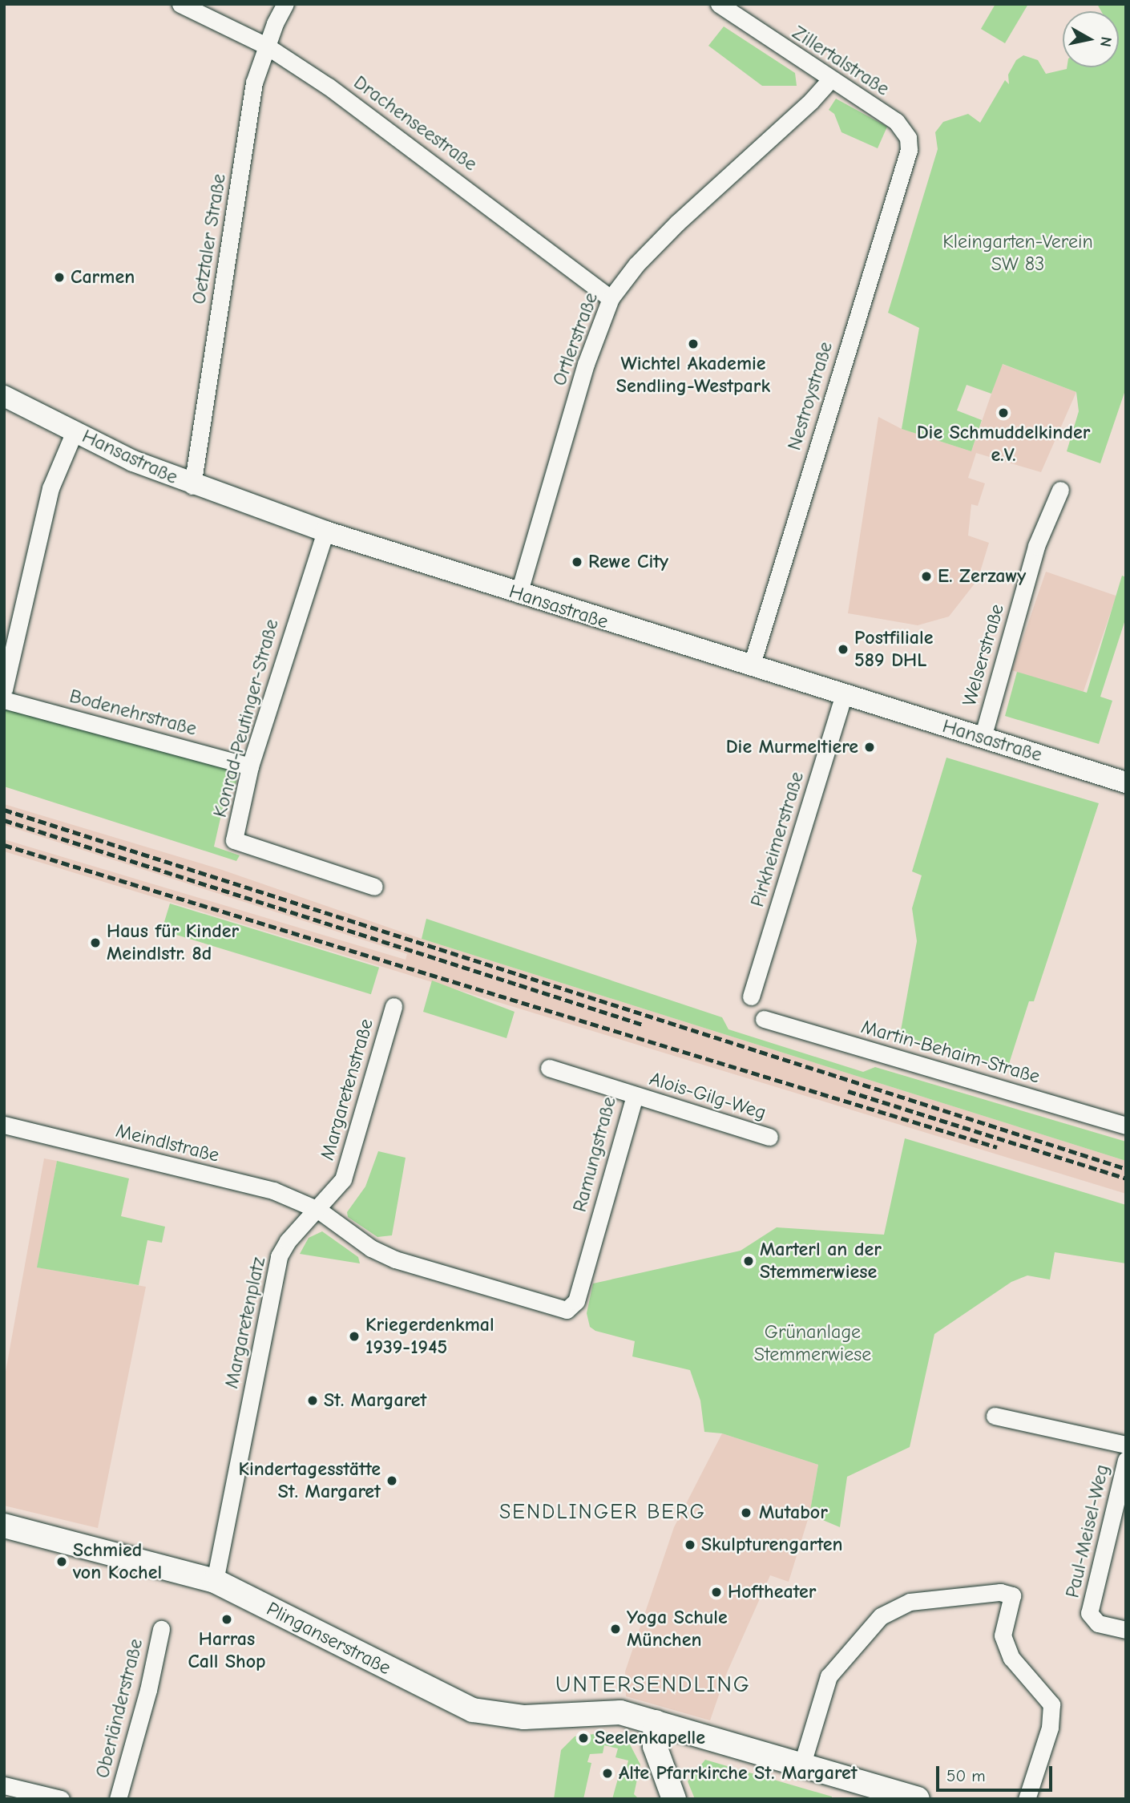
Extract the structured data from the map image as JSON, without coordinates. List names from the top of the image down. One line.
{"streets":{"main road":["Plinganserstraße"],"street":["Zillertalstraße","Drachenseestraße","Oetztaler Straße","Ortlerstraße","Nestroystraße","Hansastraße","Welserstraße","Bodenehrstraße","Konrad-Peutinger-Straße","Pirkheimerstraße","Martin-Behaim-Straße","Margaretenstraße","Alois-Gilg-Weg","Meindlstraße","Ramungstraße","Margaretenplatz","Paul-Meisel-Weg","Oberländerstraße"]},"crossings":[["Zillertalstraße","Ortlerstraße"],["Zillertalstraße","Nestroystraße"],["Drachenseestraße","Oetztaler Straße"],["Drachenseestraße","Ortlerstraße"],["Oetztaler Straße","Hansastraße"],["Ortlerstraße","Hansastraße"],["Nestroystraße","Hansastraße"],["Hansastraße","Welserstraße"],["Hansastraße","Konrad-Peutinger-Straße"],["Hansastraße","Pirkheimerstraße"],["Bodenehrstraße","Konrad-Peutinger-Straße"],["Margaretenstraße","Meindlstraße"],["Margaretenstraße","Ramungstraße"],["Margaretenstraße","Margaretenplatz"],["Alois-Gilg-Weg","Ramungstraße"],["Meindlstraße","Ramungstraße"],["Meindlstraße","Margaretenplatz"],["Ramungstraße","Margaretenplatz"],["Margaretenplatz","Plinganserstraße"]],"districts":["SENDLINGER BERG","UNTERSENDLING"],"parks":["Kleingarten-Verein SW 83","Grünanlage Stemmerwiese"],"places":["Carmen","Wichtel Akademie Sendling-Westpark","Die Schmuddelkinder e.V.","Rewe City","E. Zerzawy","Postfiliale 589 DHL","Die Murmeltiere","Haus für Kinder Meindlstr. 8d","Marterl an der Stemmerwiese","Kriegerdenkmal 1939-1945","St. Margaret","Kindertagesstätte St. Margaret","Mutabor","Skulpturengarten","Schmied von Kochel","Hoftheater","Harras Call Shop","Yoga Schule München","Seelenkapelle","Alte Pfarrkirche St. Margaret"],"scale_bar":"50 m","north":"right"}
